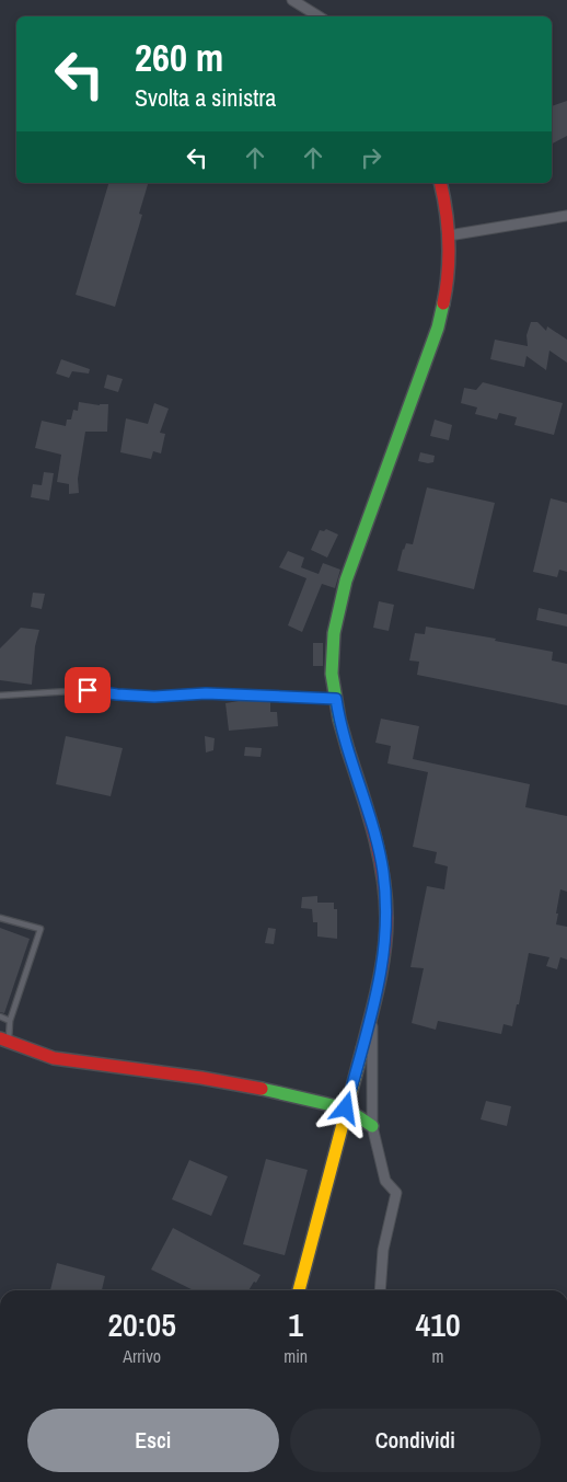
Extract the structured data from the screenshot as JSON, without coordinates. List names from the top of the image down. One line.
{"page":{"turn":["260 m","Svolta a sinistra"],"eta":["20:05","Arrivo","1","min","410","m"],"buttons":["Esci","Condividi"]}}
